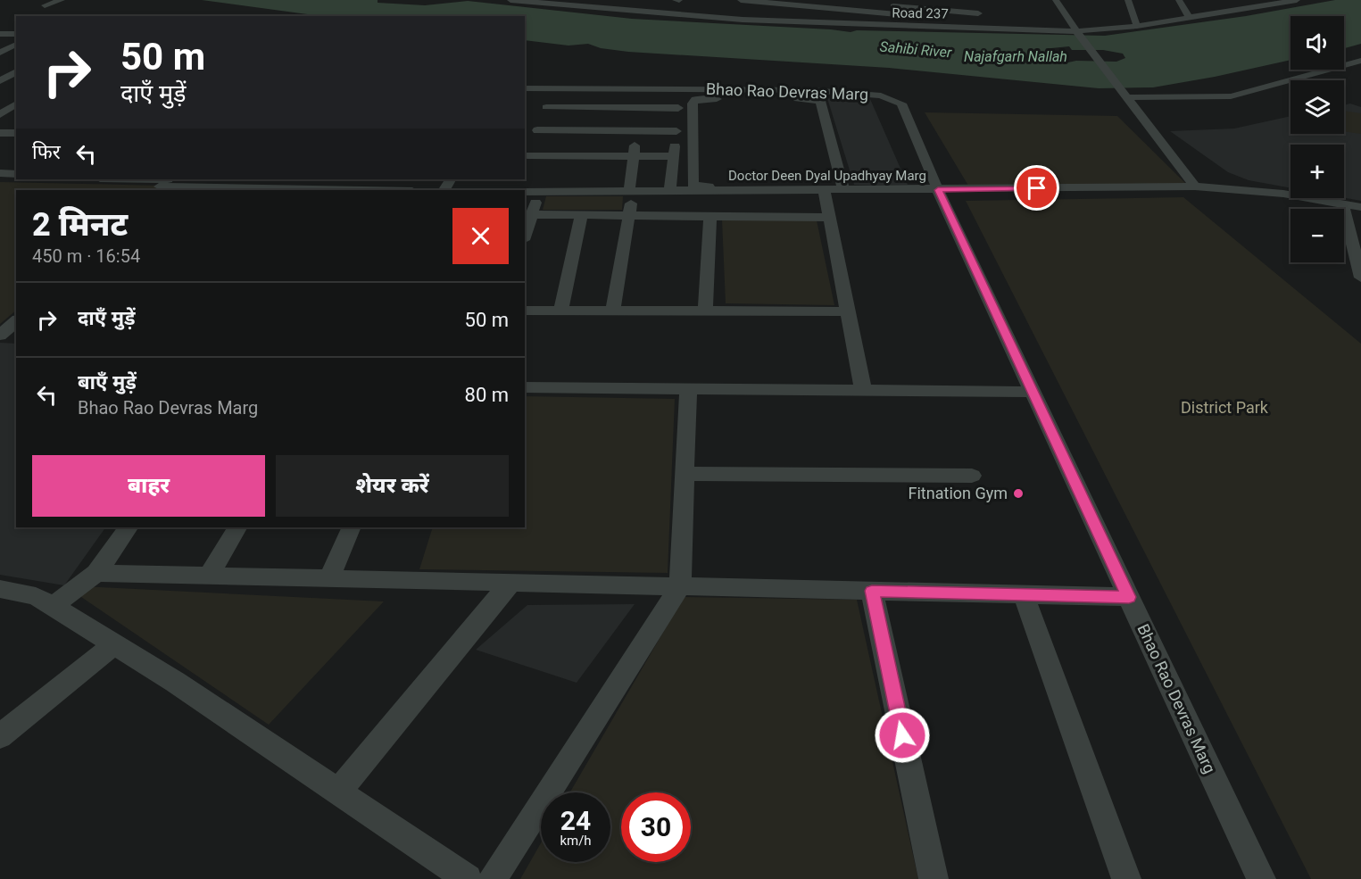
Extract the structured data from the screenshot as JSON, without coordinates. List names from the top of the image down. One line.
{"streets":{"street":["Road 237","Bhao Rao Devras Marg","Doctor Deen Dyal Upadhyay Marg"]},"crossings":[["Bhao Rao Devras Marg","Doctor Deen Dyal Upadhyay Marg"]],"water":["Sahibi River","Najafgarh Nallah"],"parks":["District Park"],"places":["Fitnation Gym"],"page":{"map_buttons":["+","−"],"turn":["50 m","दाएँ मुड़ें"],"then":"फिर","heading":["2 मिनट","450 m · 16:54"],"list":[{"name":"दाएँ मुड़ें","value":"50 m"},{"name":"बाएँ मुड़ें","note":"Bhao Rao Devras Marg","value":"80 m"}],"buttons":["बाहर","शेयर करें"],"speed":"24 km/h","limit":"30"}}
